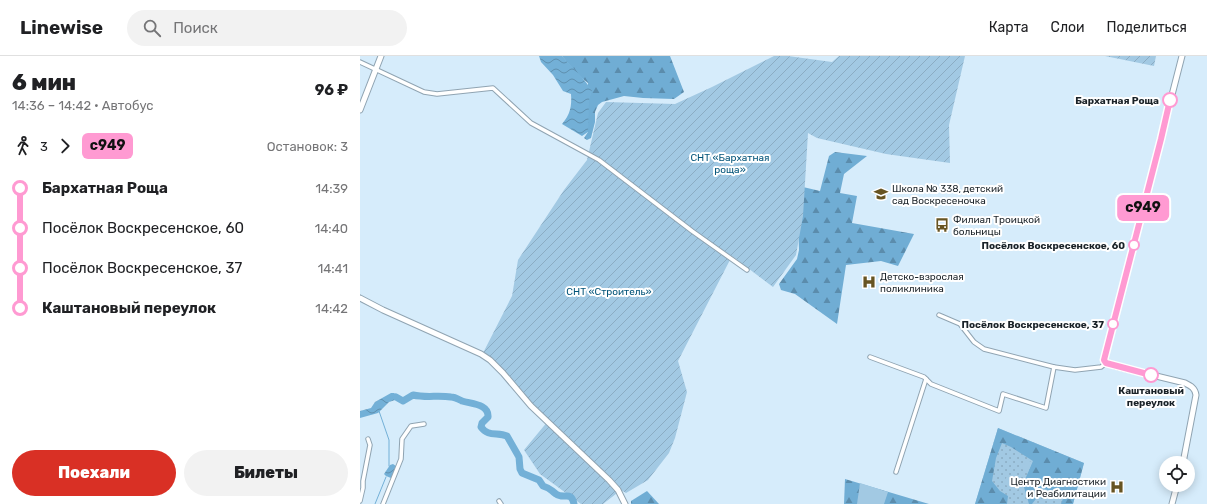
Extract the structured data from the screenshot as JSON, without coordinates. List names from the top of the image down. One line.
{"parks":["СНТ «Бархатная роща»","СНТ «Строитель»"],"places":{"other":["Бархатная Роща","Посёлок Воскресенское, 60","Посёлок Воскресенское, 37","Каштановый переулок"],"school or university":["Школа № 338, детский сад Воскресеночка"],"bus stop":["Филиал Троицкой больницы"],"hospital":["Детско-взрослая поликлиника","Центр Диагностики и Реабилитации"]},"lines":["bus line с949"],"page":{"header":"Linewise","search":"Поиск","nav":["Карта","Слои","Поделиться"],"heading":["6 мин","14:36 – 14:42 · Автобус","96 ₽"],"on_map":"с949","legs":["3","с949","Остановок: 3"],"list":[{"name":"Бархатная Роща","value":"14:39"},{"name":"Посёлок Воскресенское, 60","value":"14:40"},{"name":"Посёлок Воскресенское, 37","value":"14:41"},{"name":"Каштановый переулок","value":"14:42"}],"buttons":["Поехали","Билеты"]}}
